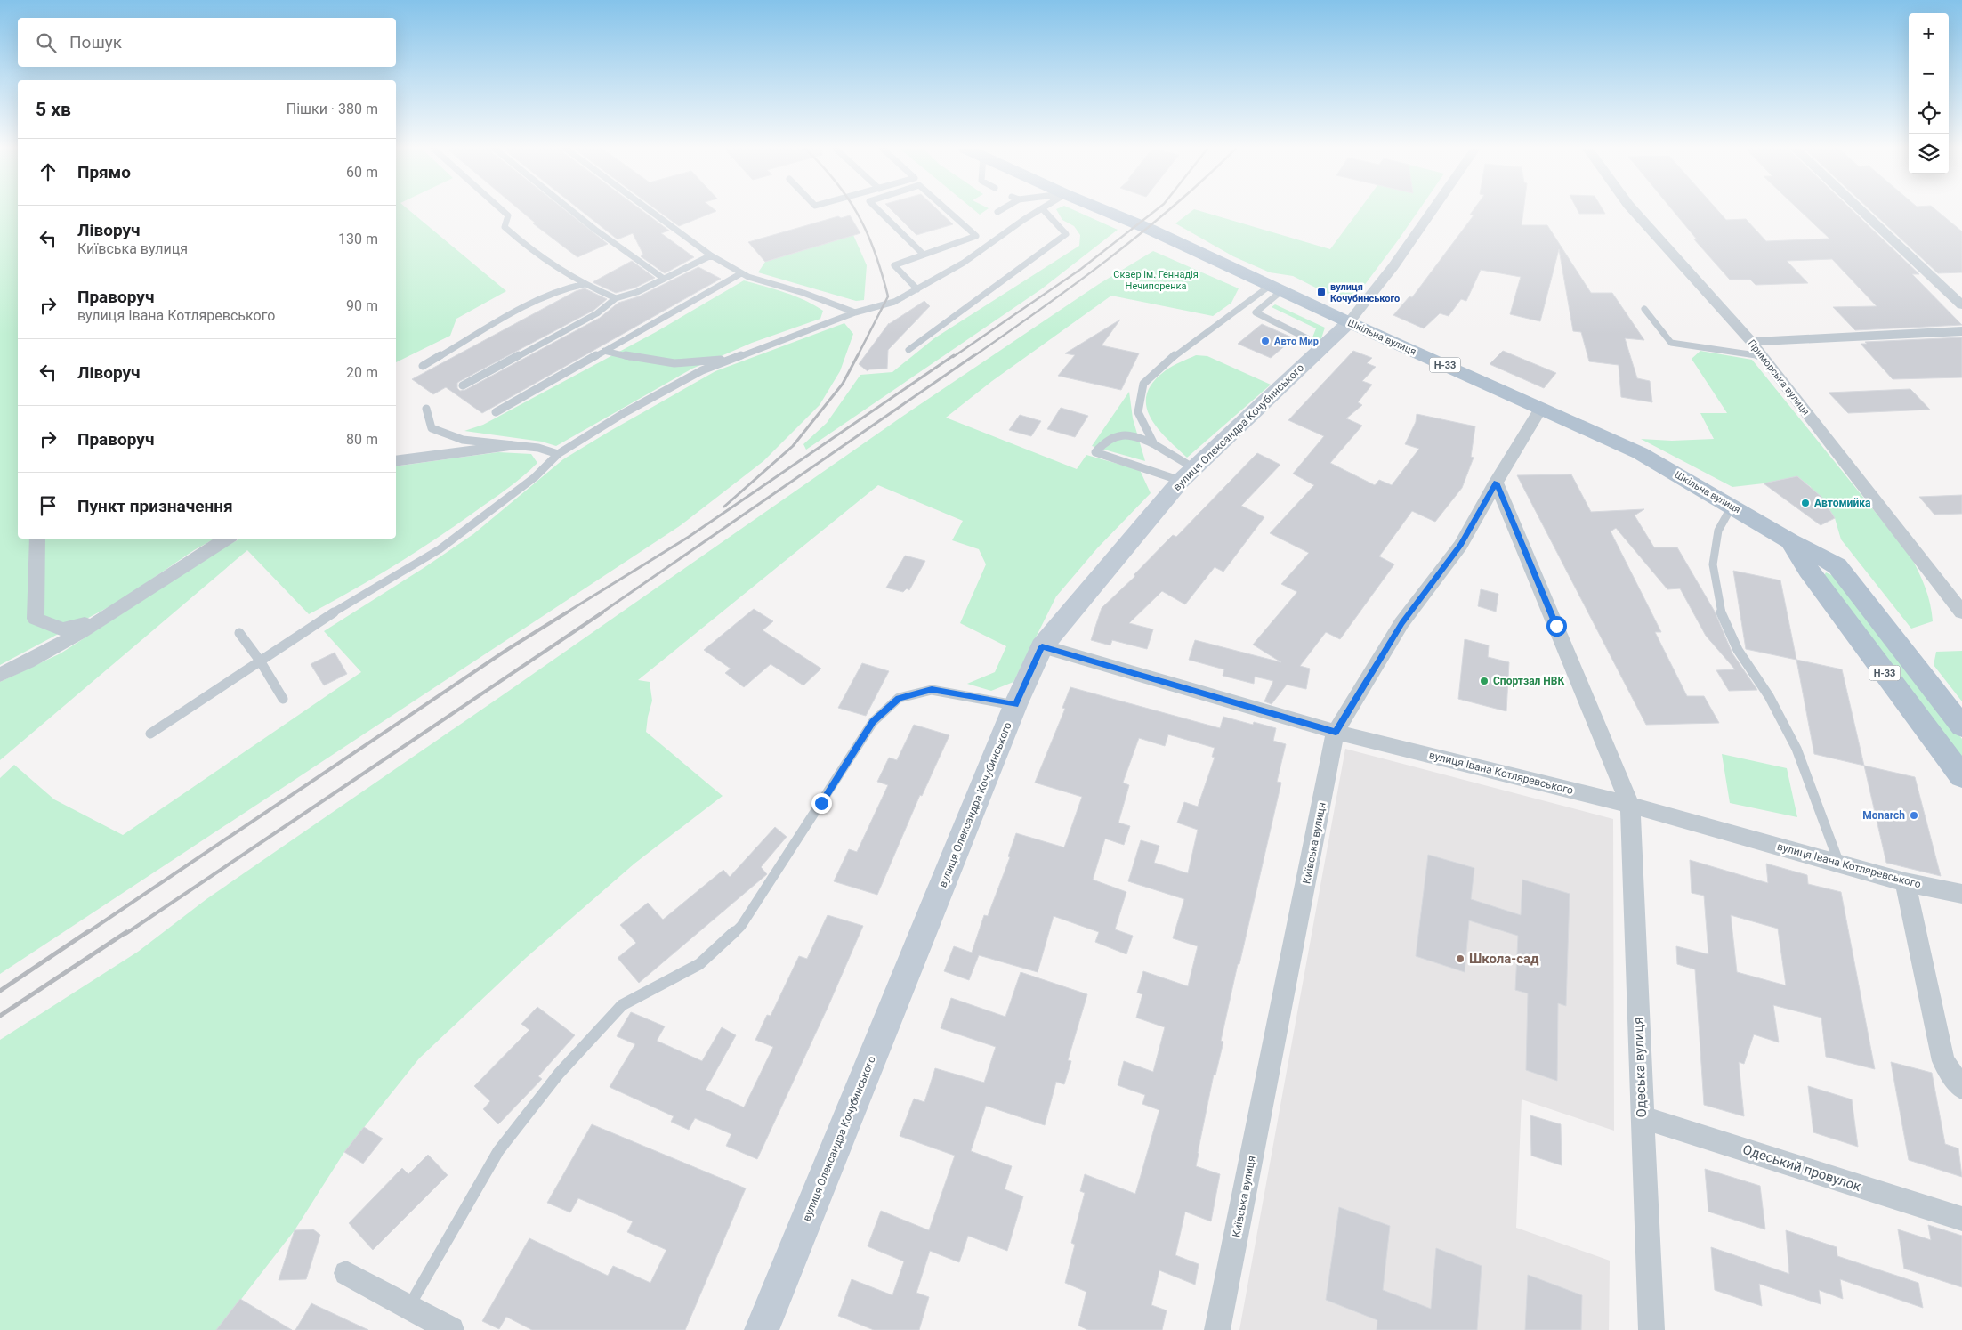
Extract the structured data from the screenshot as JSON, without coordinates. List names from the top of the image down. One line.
{"streets":{"main road":["Шкільна вулиця","Н-33"],"street":["Приморська вулиця","вулиця Олександра Кочубинського","вулиця Івана Котляревського","Київська вулиця","Одеська вулиця","Одеський провулок"]},"crossings":[["Шкільна вулиця","Н-33"],["Шкільна вулиця","вулиця Олександра Кочубинського"],["Шкільна вулиця","Київська вулиця"],["вулиця Олександра Кочубинського","вулиця Івана Котляревського"],["вулиця Івана Котляревського","Київська вулиця"],["вулиця Івана Котляревського","Одеська вулиця"],["Одеська вулиця","Одеський провулок"]],"parks":["Сквер ім. Геннадія Нечипоренка"],"places":{"transit":["вулиця Кочубинського"],"other":["Авто Мир","Автомийка","Спортзал НВК","Monarch","Школа-сад"]},"page":{"map_buttons":["+","−"],"search":"Пошук","heading":["5 хв","Пішки · 380 m"],"list":[["Прямо","60 m"],["Ліворуч","Київська вулиця","130 m"],["Праворуч","вулиця Івана Котляревського","90 m"],["Ліворуч","20 m"],["Праворуч","80 m"],"Пункт призначення"]}}
